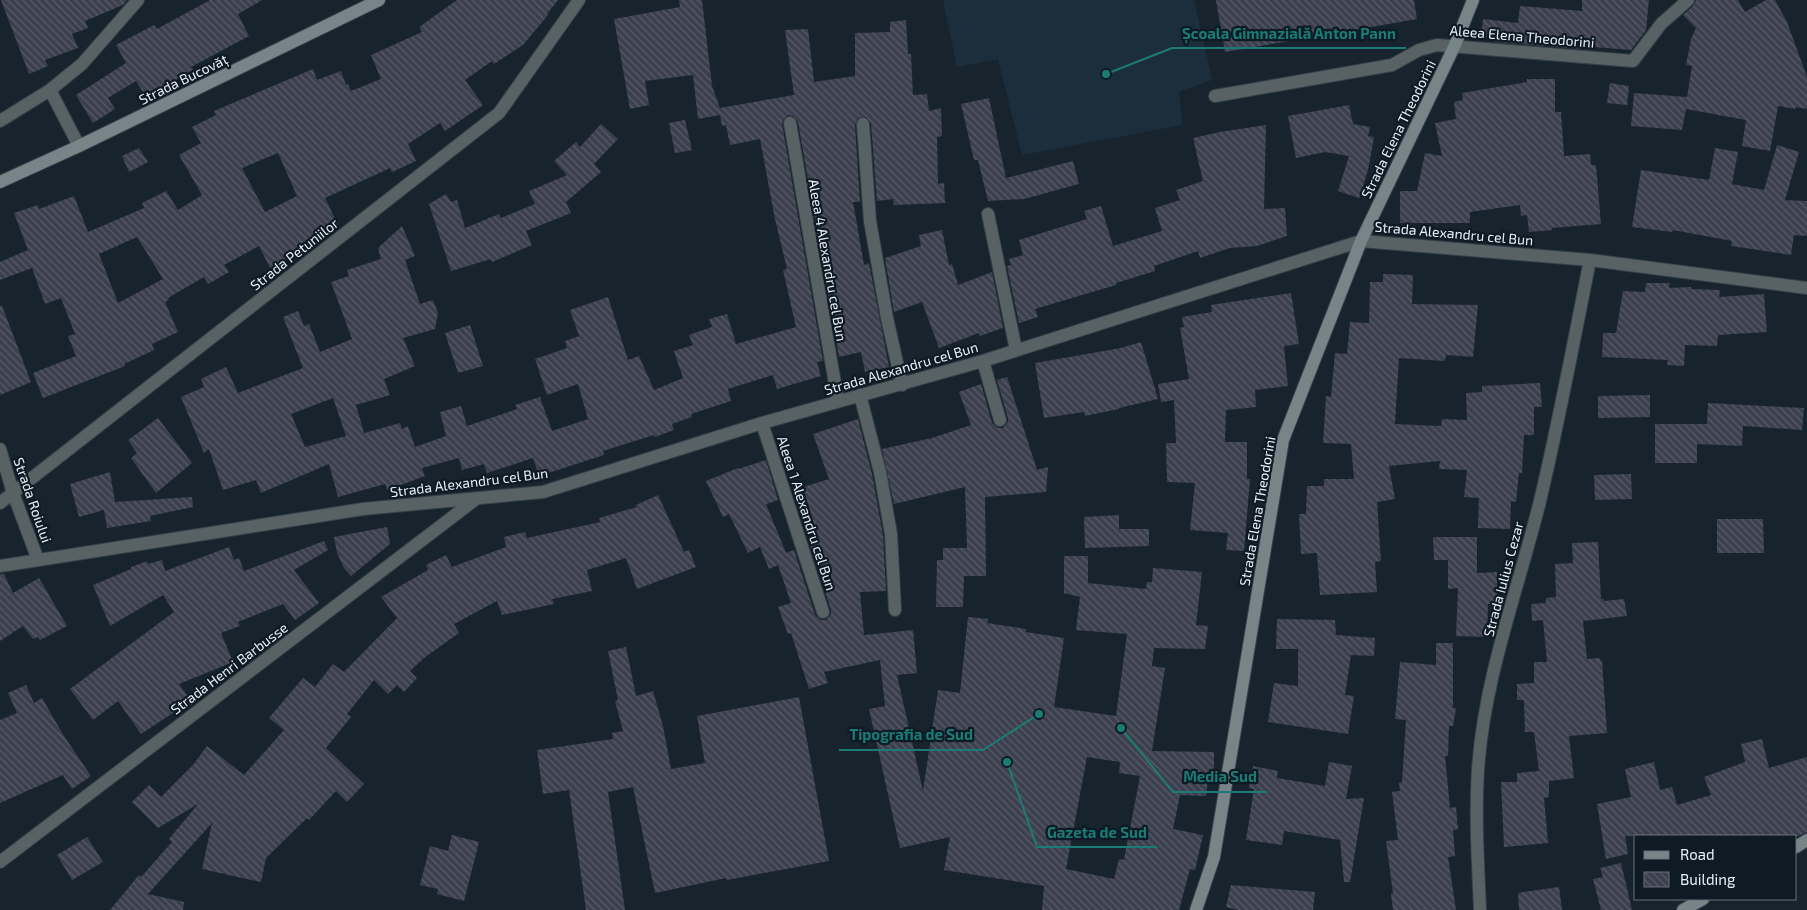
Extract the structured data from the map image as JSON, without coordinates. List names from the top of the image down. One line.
{"streets":{"main road":["Strada Bucovăț","Strada Elena Theodorini"],"street":["Aleea Elena Theodorini","Strada Alexandru cel Bun","Strada Petuniilor","Aleea 4 Alexandru cel Bun","Strada Roiului","Aleea 1 Alexandru cel Bun","Strada Iulius Cezar","Strada Henri Barbusse"]},"crossings":[["Aleea Elena Theodorini","Strada Elena Theodorini"],["Strada Elena Theodorini","Strada Alexandru cel Bun"],["Strada Alexandru cel Bun","Aleea 4 Alexandru cel Bun"],["Strada Alexandru cel Bun","Strada Roiului"],["Strada Alexandru cel Bun","Aleea 1 Alexandru cel Bun"],["Strada Alexandru cel Bun","Strada Iulius Cezar"],["Strada Alexandru cel Bun","Strada Henri Barbusse"],["Strada Petuniilor","Strada Roiului"]],"places":["Școala Gimnazială Anton Pann","Tipografia de Sud","Media Sud","Gazeta de Sud"],"legend":["Road","Building"]}
